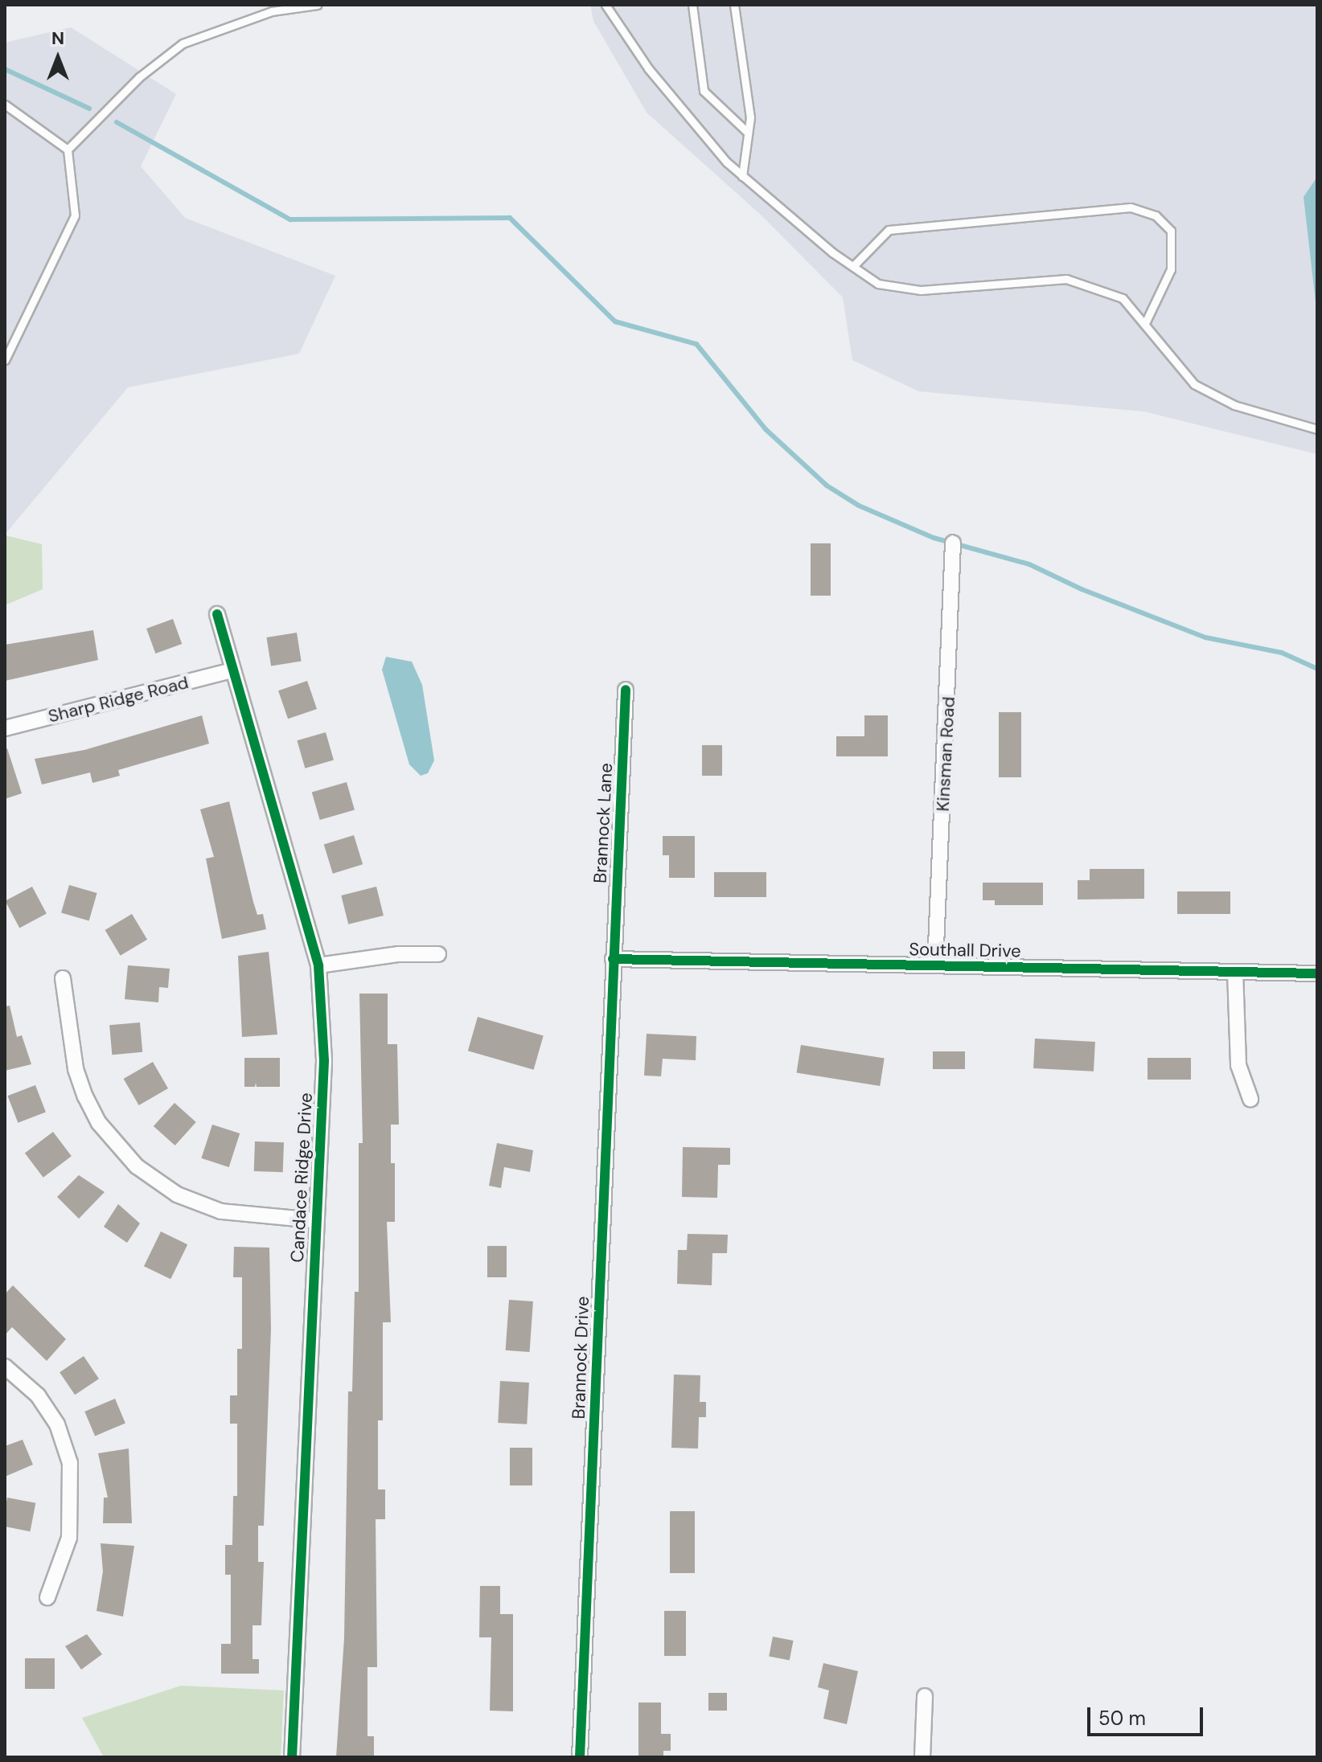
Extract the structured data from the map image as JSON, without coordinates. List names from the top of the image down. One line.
{"streets":{"street":["Sharp Ridge Road","Kinsman Road","Brannock Lane","Southall Drive","Candace Ridge Drive","Brannock Drive"]},"crossings":[["Sharp Ridge Road","Candace Ridge Drive"],["Kinsman Road","Southall Drive"],["Brannock Lane","Southall Drive"],["Brannock Lane","Brannock Drive"],["Southall Drive","Brannock Drive"]],"scale_bar":"50 m","north":"top"}
